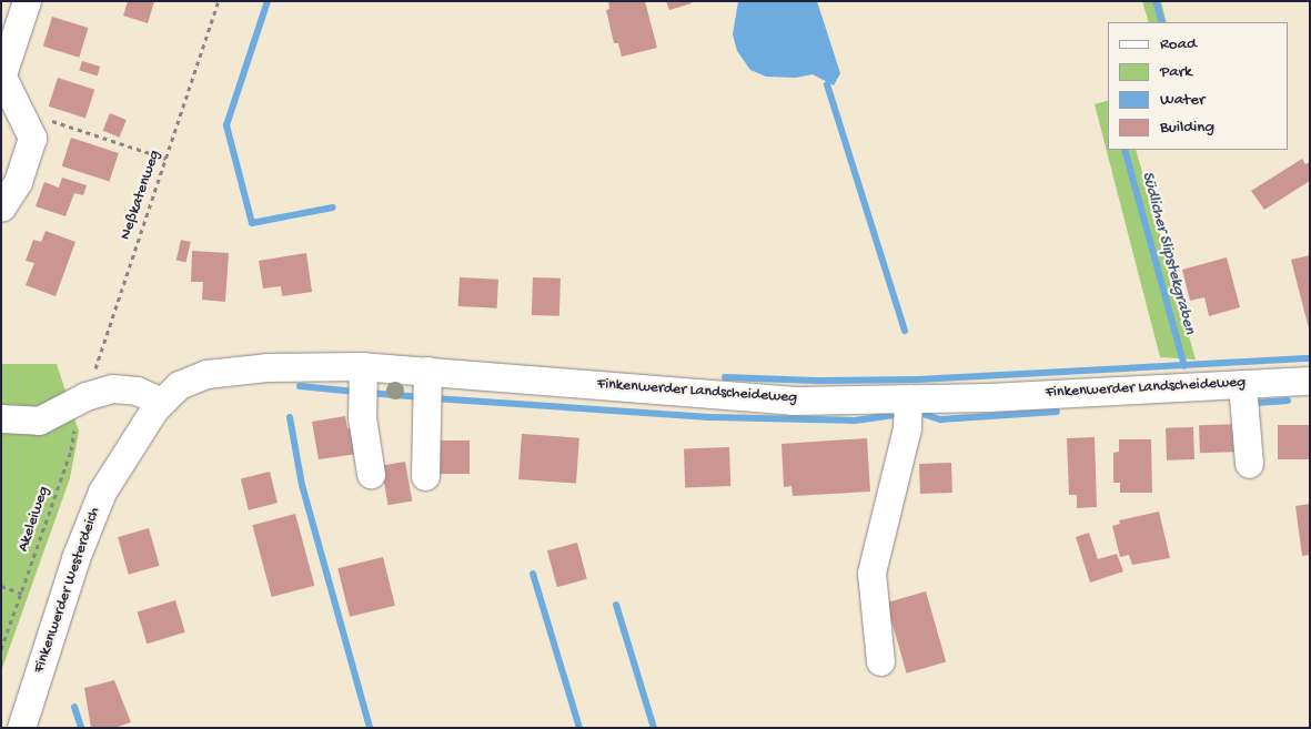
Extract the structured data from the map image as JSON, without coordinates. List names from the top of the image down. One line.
{"streets":{"street":["Finkenwerder Landscheideweg","Finkenwerder Westerdeich"],"path":["Neßkatenweg","Akeleiweg"]},"crossings":[["Neßkatenweg","Akeleiweg"],["Finkenwerder Landscheideweg","Finkenwerder Westerdeich"]],"water":["Südlicher Slipstekgraben"],"legend":["Road","Park","Water","Building"]}
